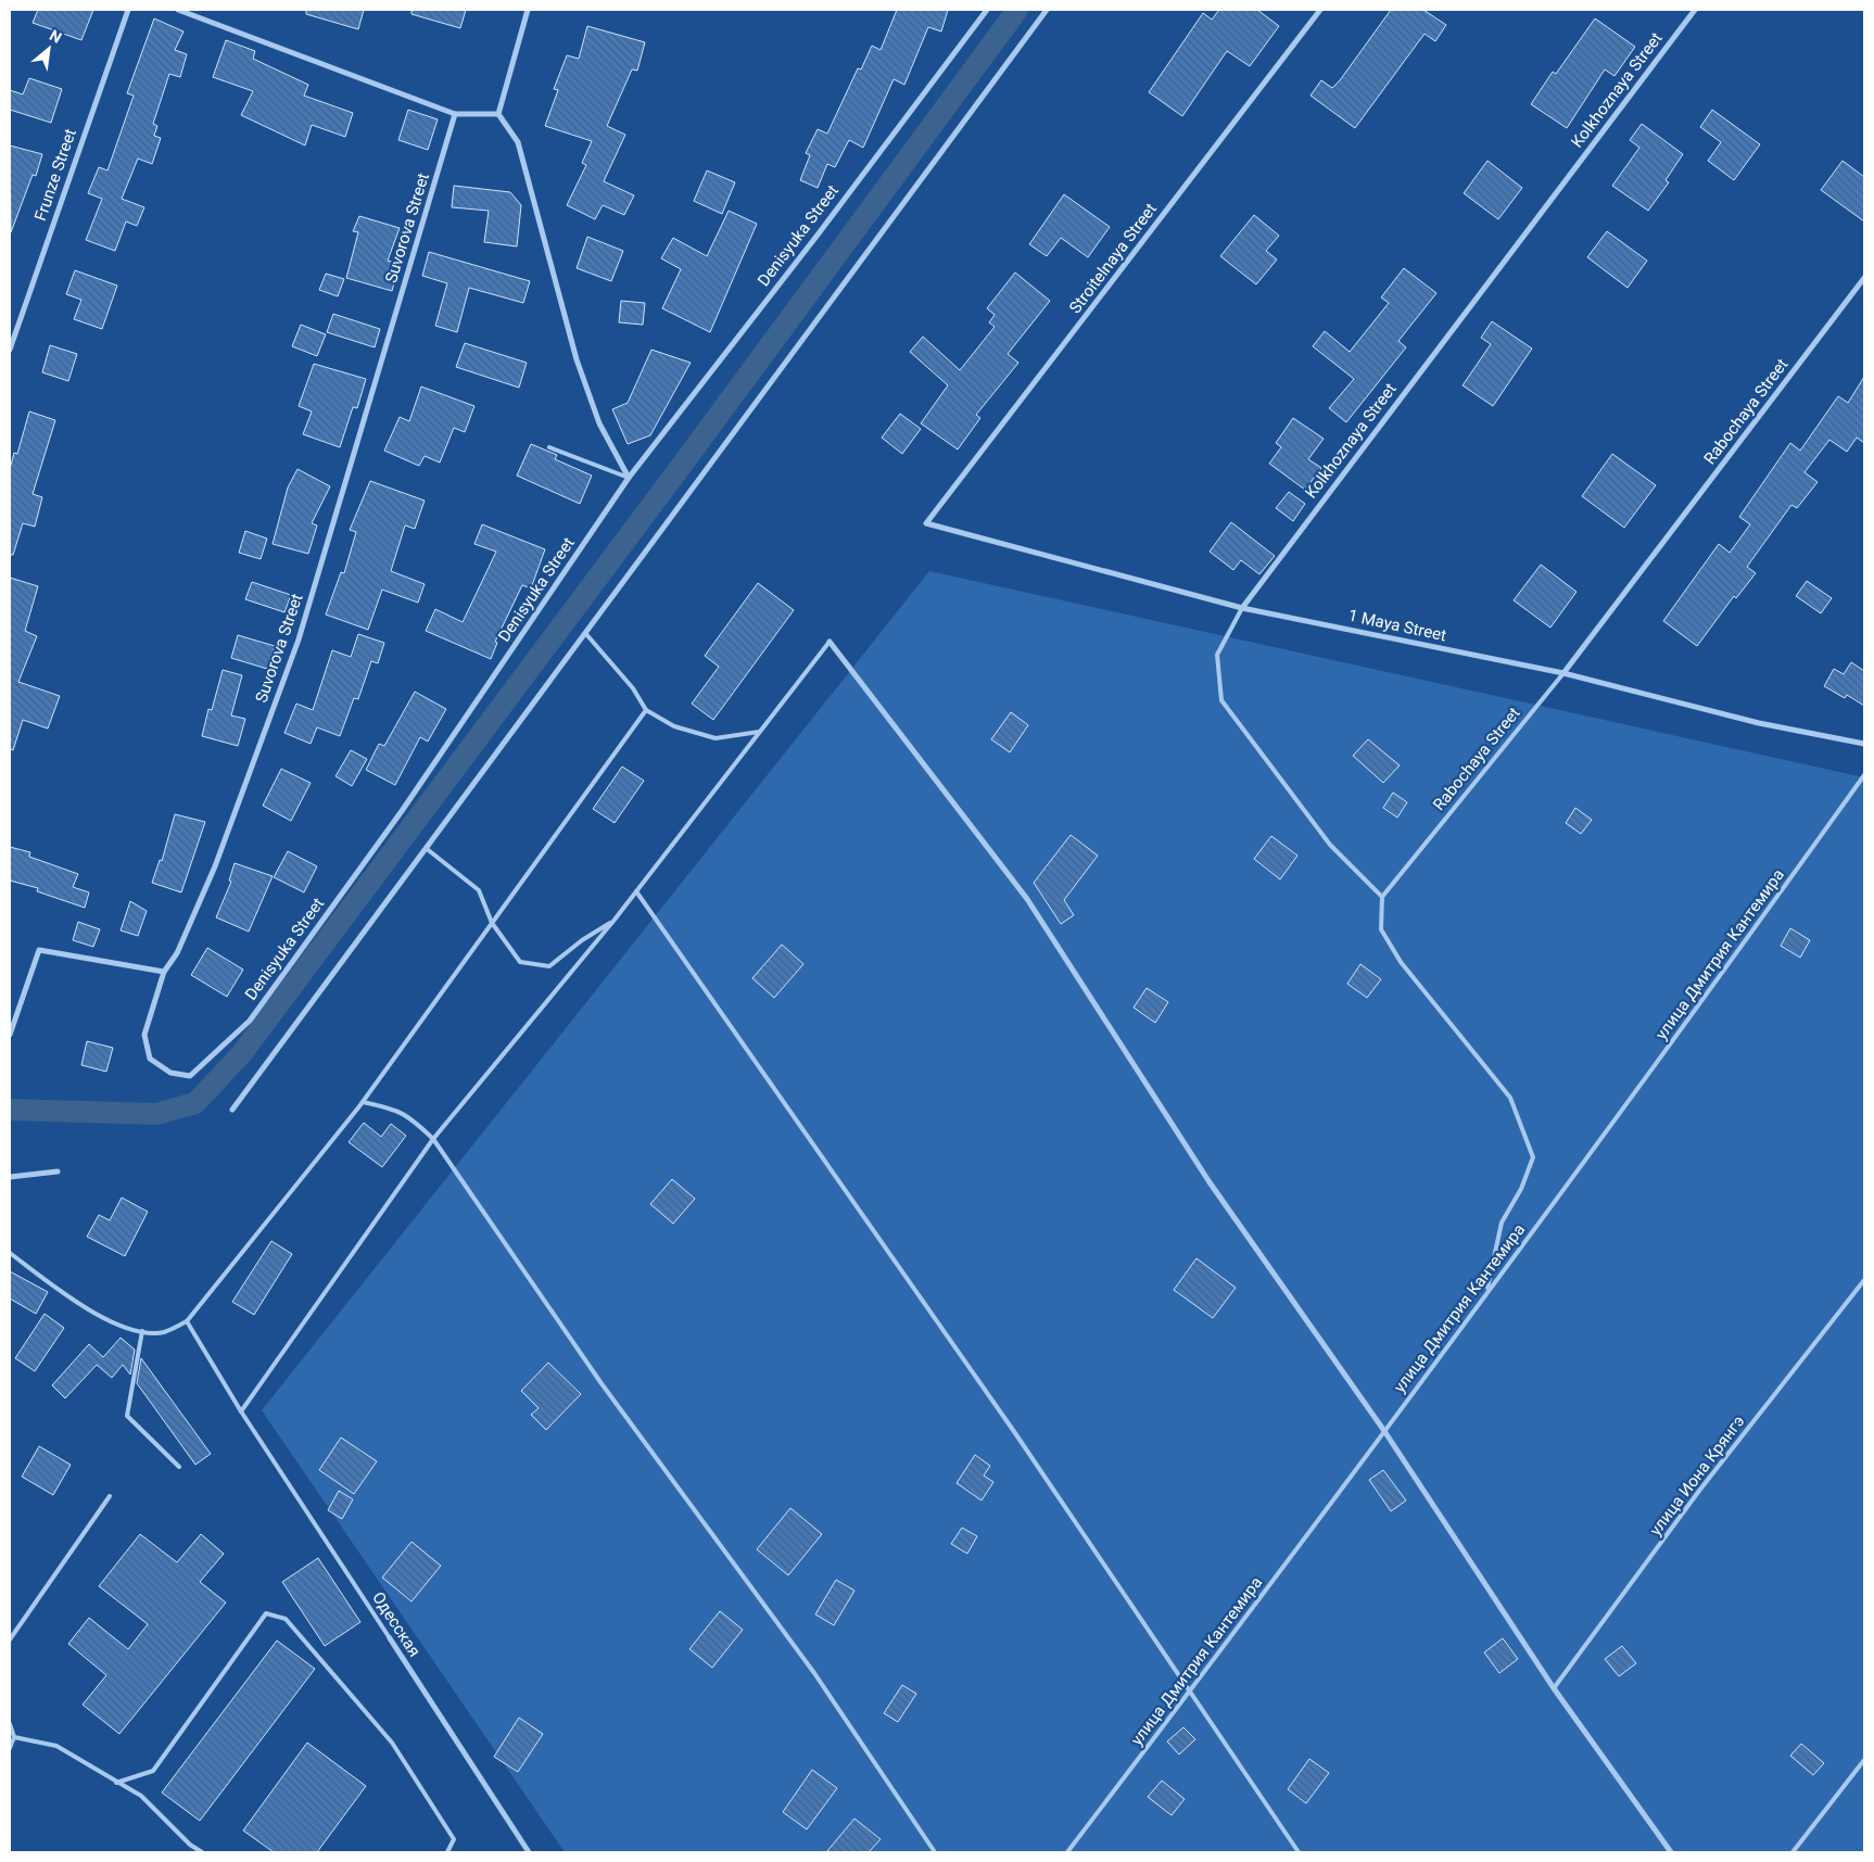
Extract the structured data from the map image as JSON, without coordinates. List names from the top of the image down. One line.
{"streets":{"street":["Kolkhoznaya Street","Frunze Street","Suvorova Street","Denisyuka Street","Stroitelnaya Street","Rabochaya Street","1 Maya Street","Одесская"],"lane":["улица Дмитрия Кантемира","улица Иона Крянгэ"]},"crossings":[["Kolkhoznaya Street","Rabochaya Street"],["Kolkhoznaya Street","1 Maya Street"],["Suvorova Street","Denisyuka Street"],["Stroitelnaya Street","1 Maya Street"],["Rabochaya Street","1 Maya Street"]],"north":"top right"}
